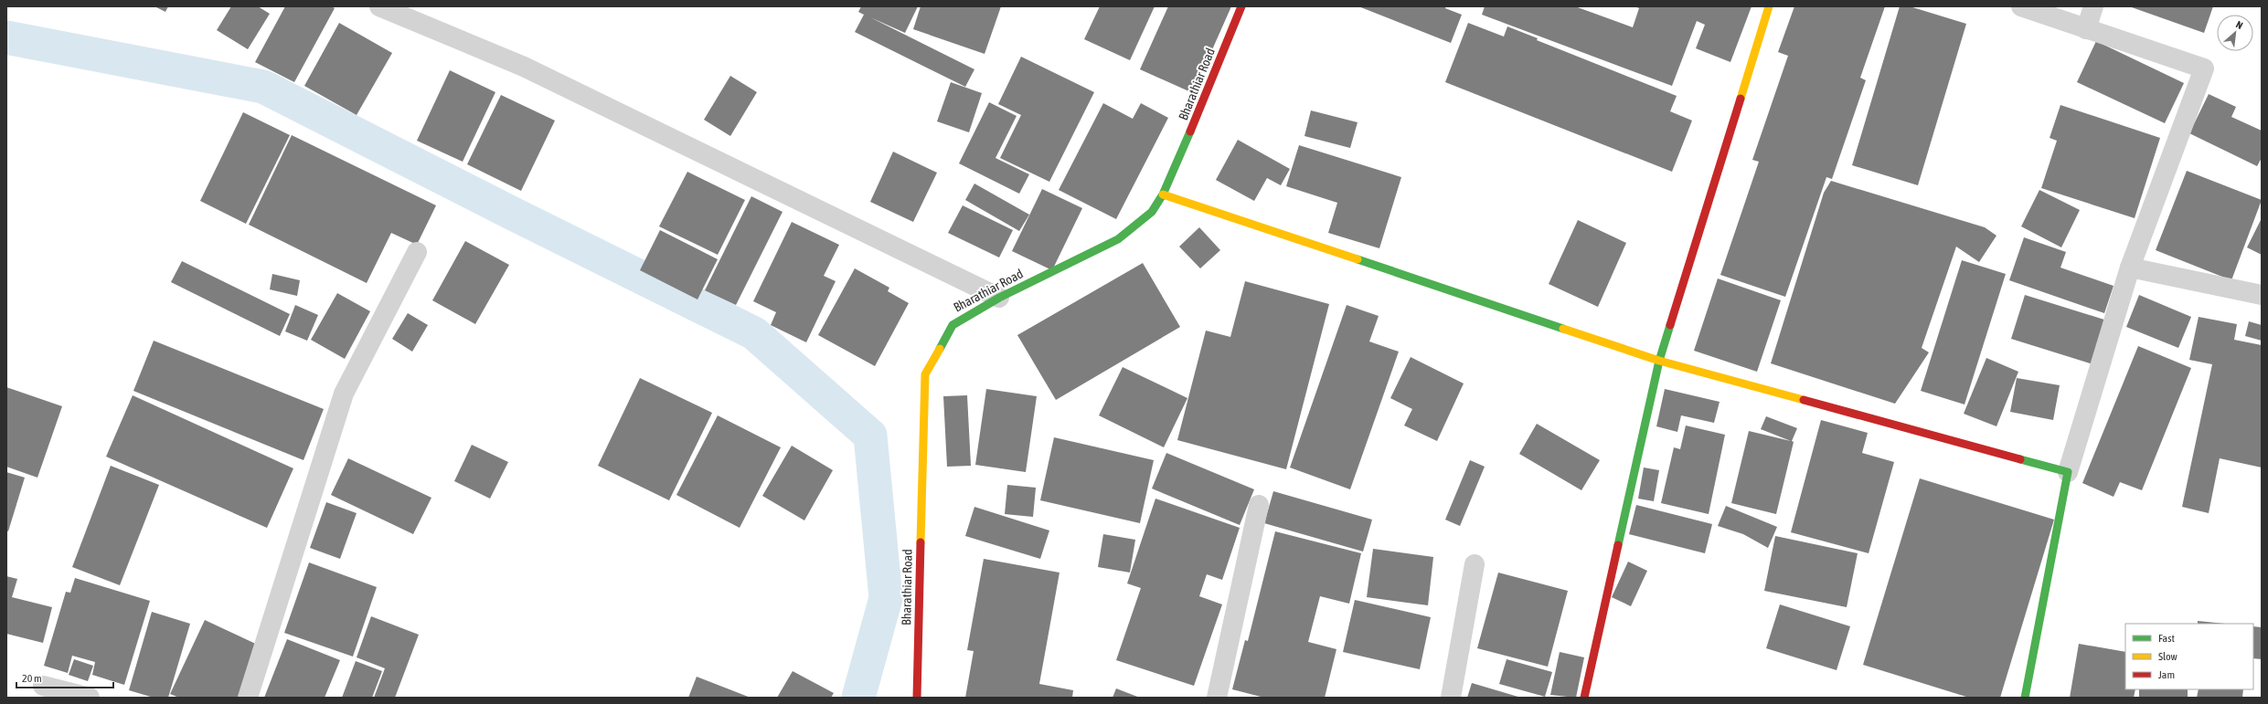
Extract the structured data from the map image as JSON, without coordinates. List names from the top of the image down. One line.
{"streets":{"street":["Bharathiar Road"]},"legend":["Fast","Slow","Jam"],"scale_bar":"20 m","north":"top right"}
